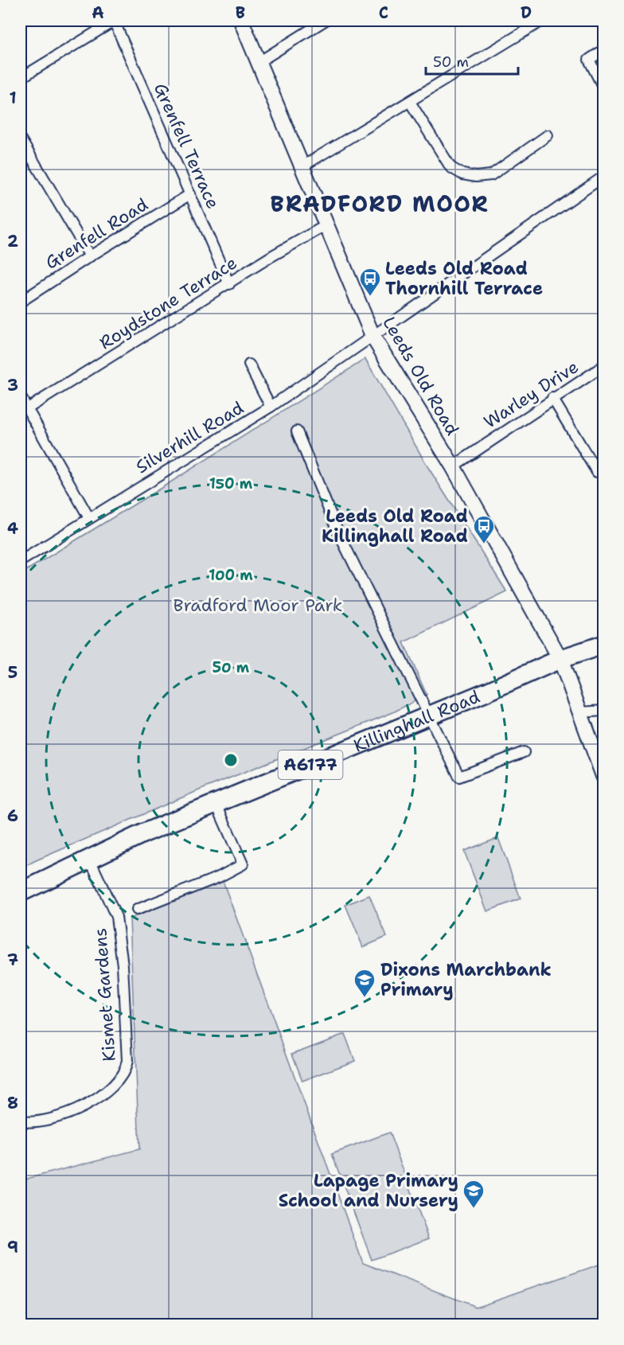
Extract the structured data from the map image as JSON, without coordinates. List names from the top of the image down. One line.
{"streets":{"highway":["Killinghall Road","A6177"],"main road":["Leeds Old Road"],"street":["Grenfell Terrace","Grenfell Road","Roydstone Terrace","Warley Drive","Silverhill Road","Kismet Gardens"]},"crossings":[["Grenfell Terrace","Grenfell Road"],["Grenfell Terrace","Roydstone Terrace"],["Roydstone Terrace","Leeds Old Road"],["Leeds Old Road","Warley Drive"],["Leeds Old Road","Silverhill Road"],["Leeds Old Road","Killinghall Road"],["Killinghall Road","Kismet Gardens"]],"districts":["BRADFORD MOOR"],"parks":["Bradford Moor Park"],"places":{"bus stop":["Leeds Old Road Thornhill Terrace","Leeds Old Road Killinghall Road"],"school or university":["Dixons Marchbank Primary","Lapage Primary School and Nursery"]},"scale_bar":"50 m","grid":{"columns":["A","B","C","D"],"rows":["1","2","3","4","5","6","7","8","9"]},"rings":["150 m","100 m","50 m"]}
